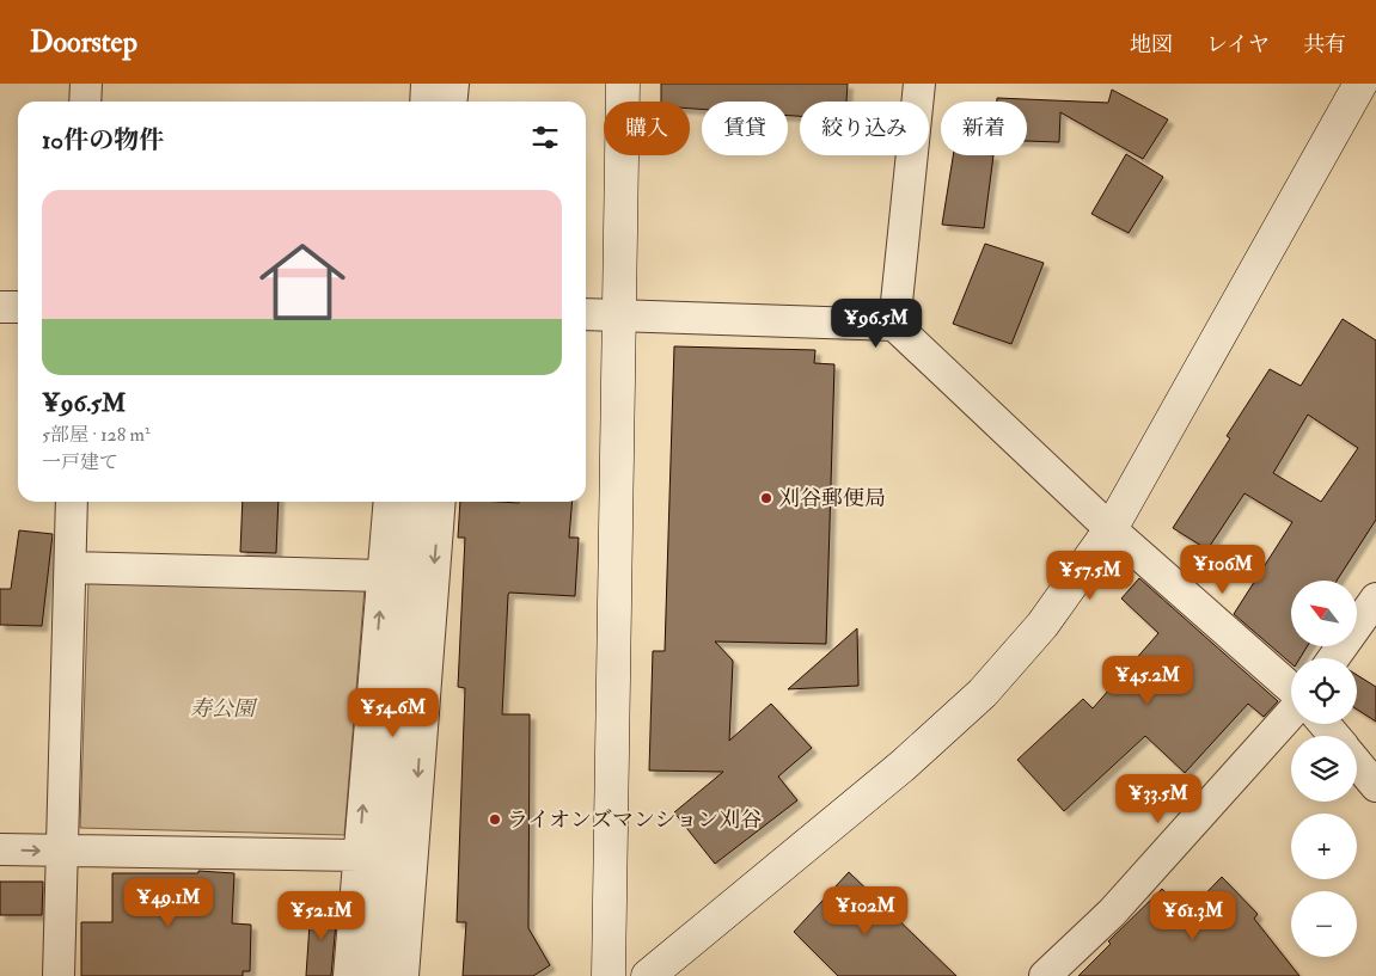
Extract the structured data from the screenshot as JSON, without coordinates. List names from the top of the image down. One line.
{"parks":["寿公園"],"places":["刈谷郵便局","ライオンズマンション刈谷"],"north":"top left","page":{"header":"Doorstep","nav":["地図","レイヤ","共有"],"chip":["購入","賃貸","絞り込み","新着"],"heading":"10件の物件","list":[{"name":"¥96.5M","note":"5部屋 · 128 m² · 一戸建て"}],"price":["¥96.5M","¥106M","¥57.5M","¥45.2M","¥54.6M","¥33.5M","¥49.1M","¥102M","¥52.1M","¥61.3M"],"map_buttons":["+","−"]}}
